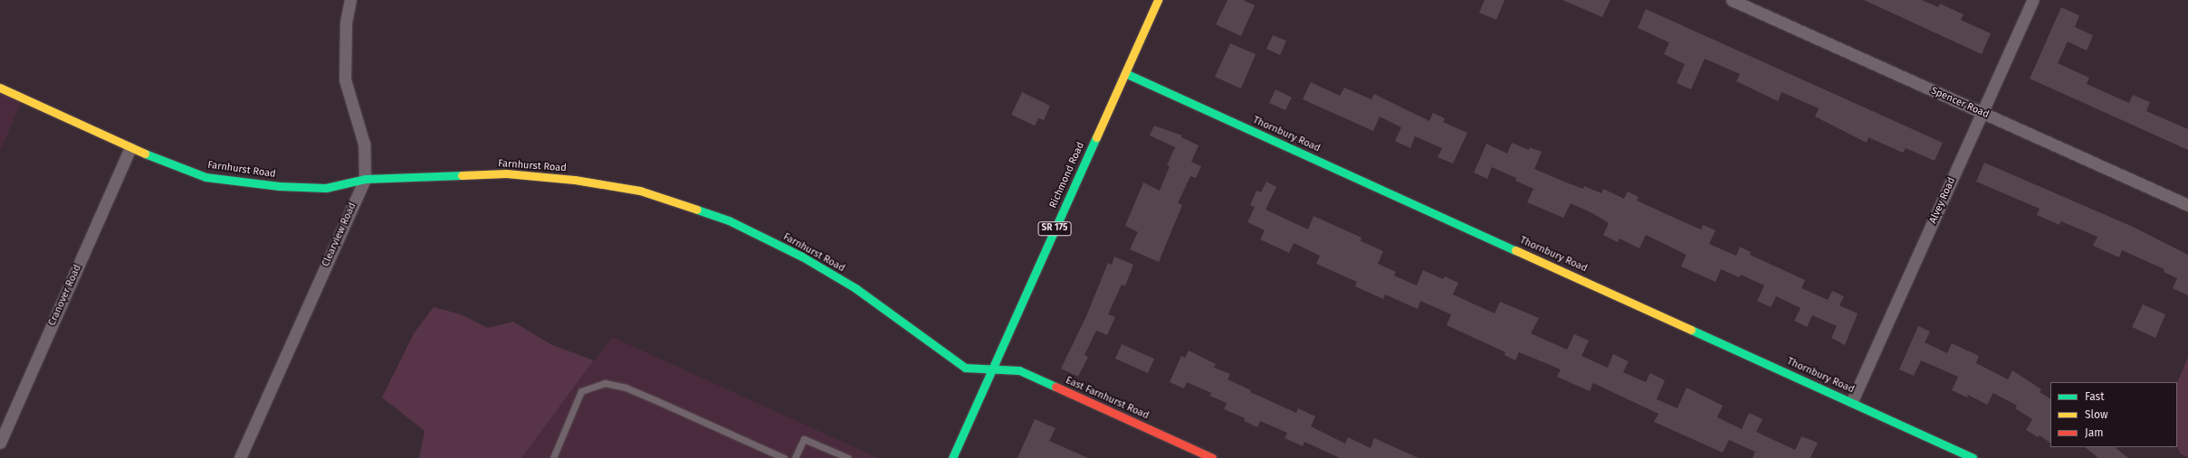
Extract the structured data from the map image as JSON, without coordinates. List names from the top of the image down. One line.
{"streets":{"street":["Spencer Road","Thornbury Road","Farnhurst Road","Richmond Road","Alvey Road","SR 175","Clearview Road","Cranover Road","East Farnhurst Road"]},"crossings":[["Spencer Road","Alvey Road"],["Thornbury Road","Richmond Road"],["Thornbury Road","Alvey Road"],["Farnhurst Road","Richmond Road"],["Farnhurst Road","Clearview Road"],["Farnhurst Road","Cranover Road"],["Farnhurst Road","East Farnhurst Road"],["Richmond Road","East Farnhurst Road"]],"legend":["Fast","Slow","Jam"]}
